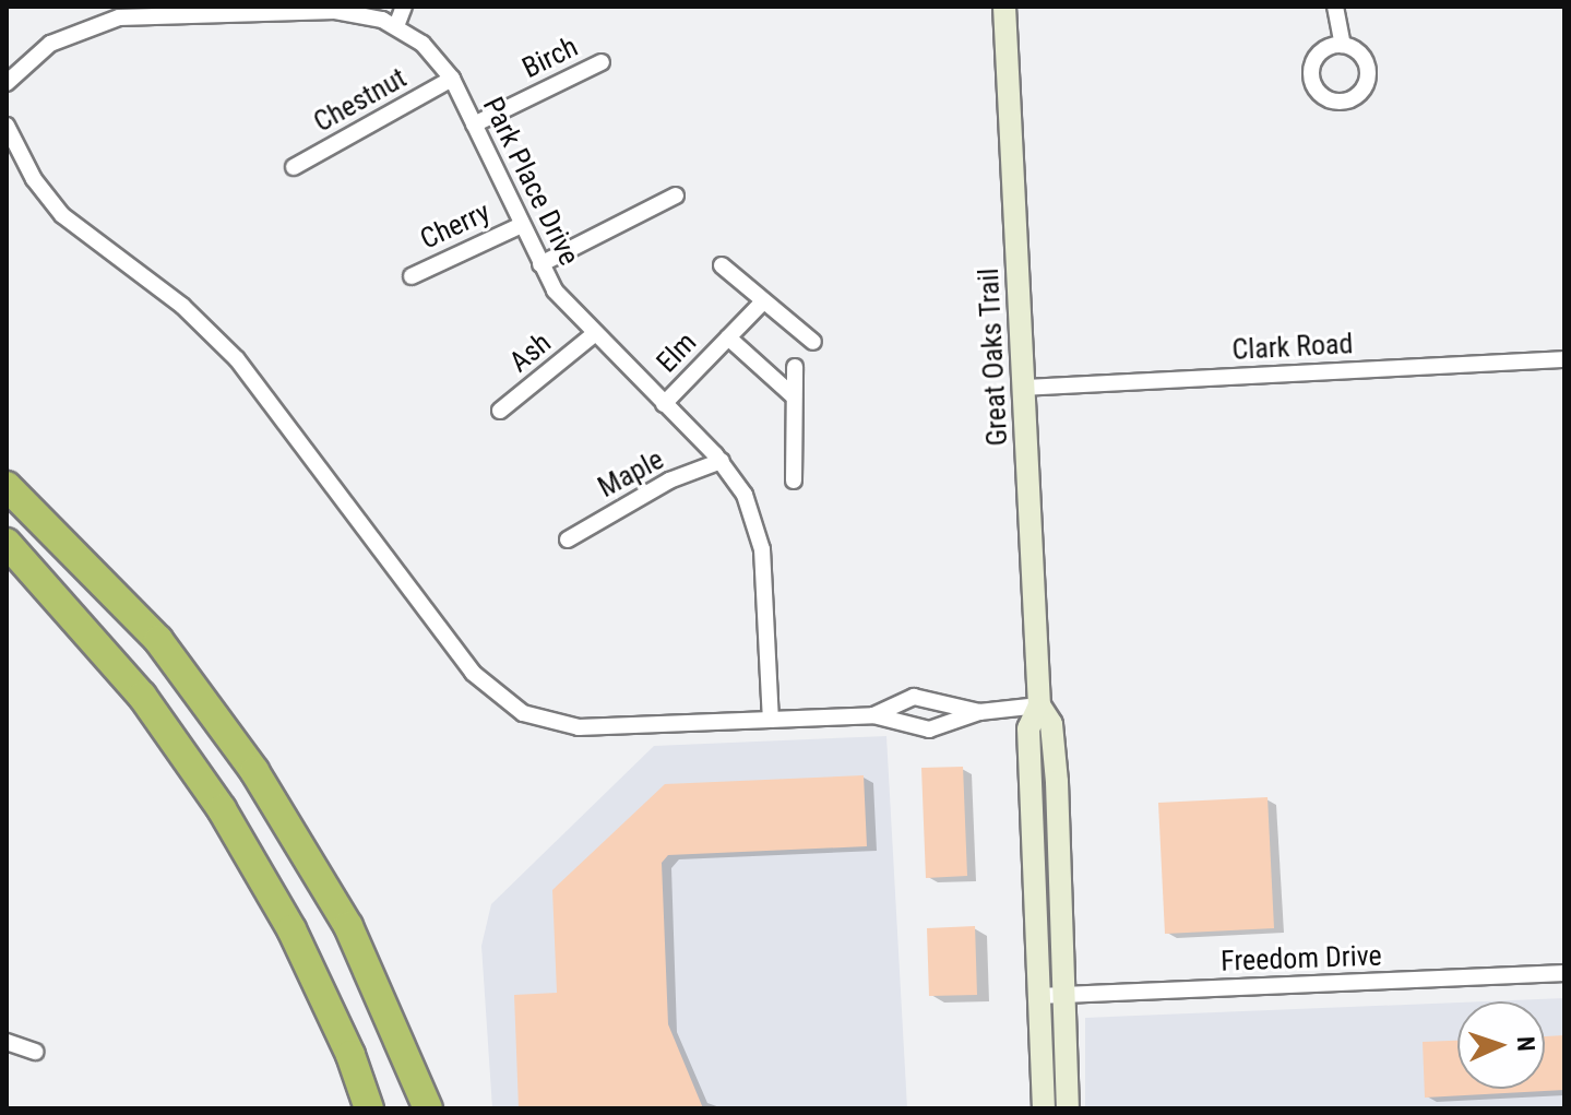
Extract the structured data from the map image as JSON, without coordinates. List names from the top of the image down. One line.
{"streets":{"street":["Birch","Chestnut","Park Place Drive","Cherry","Clark Road","Ash","Elm","Great Oaks Trail","Maple","Freedom Drive"]},"crossings":[["Birch","Park Place Drive"],["Chestnut","Park Place Drive"],["Park Place Drive","Cherry"],["Park Place Drive","Ash"],["Park Place Drive","Elm"],["Park Place Drive","Maple"],["Clark Road","Great Oaks Trail"],["Great Oaks Trail","Freedom Drive"]],"north":"right"}
